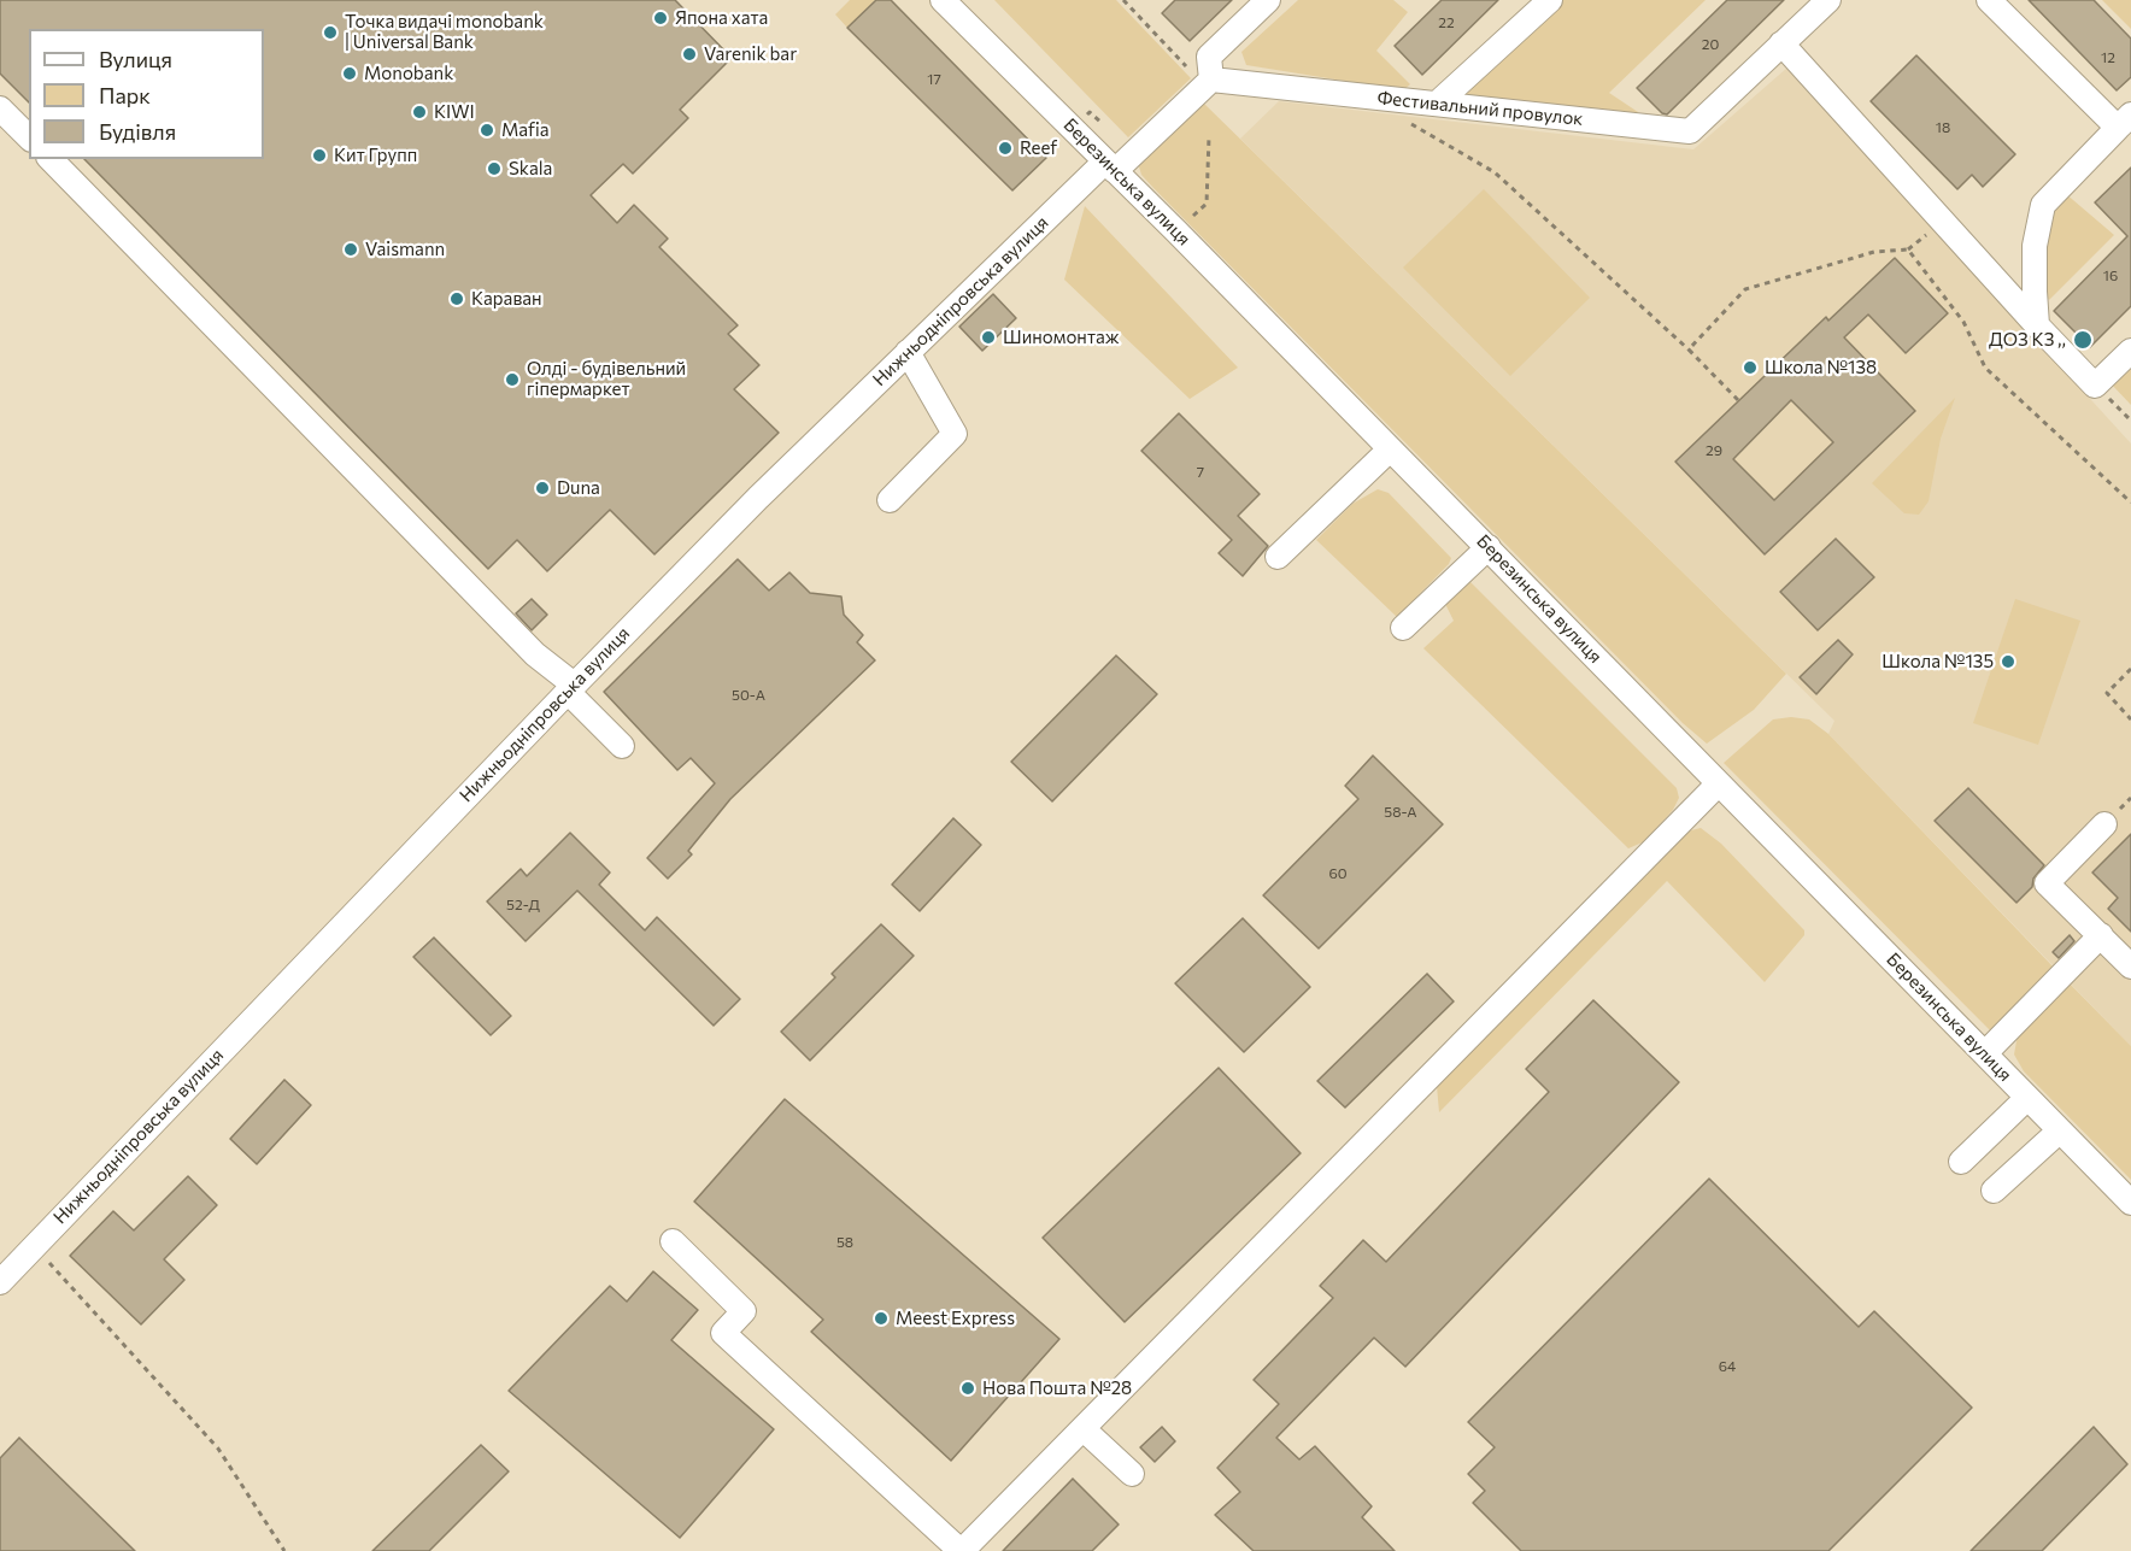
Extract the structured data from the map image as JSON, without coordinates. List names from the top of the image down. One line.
{"streets":{"street":["Фестивальний провулок","Березинська вулиця","Нижньодніпровська вулиця"]},"crossings":[["Березинська вулиця","Нижньодніпровська вулиця"]],"places":["Япона хата","Точка видачі monobank | Universal Bank","Varenik bar","Monobank","KIWI","Mafia","Reef","Кит Групп","Skala","Vaismann","Караван","Шиномонтаж","ДОЗ КЗ ,,","Школа №138","Олді - будівельний гіпермаркет","Duna","Школа №135","Meest Express","Нова Пошта №28"],"house_numbers":["22","20","12","17","18","16","29","7","50-А","58-А","60","52-Д","58","64"],"legend":["Вулиця","Парк","Будівля"]}
